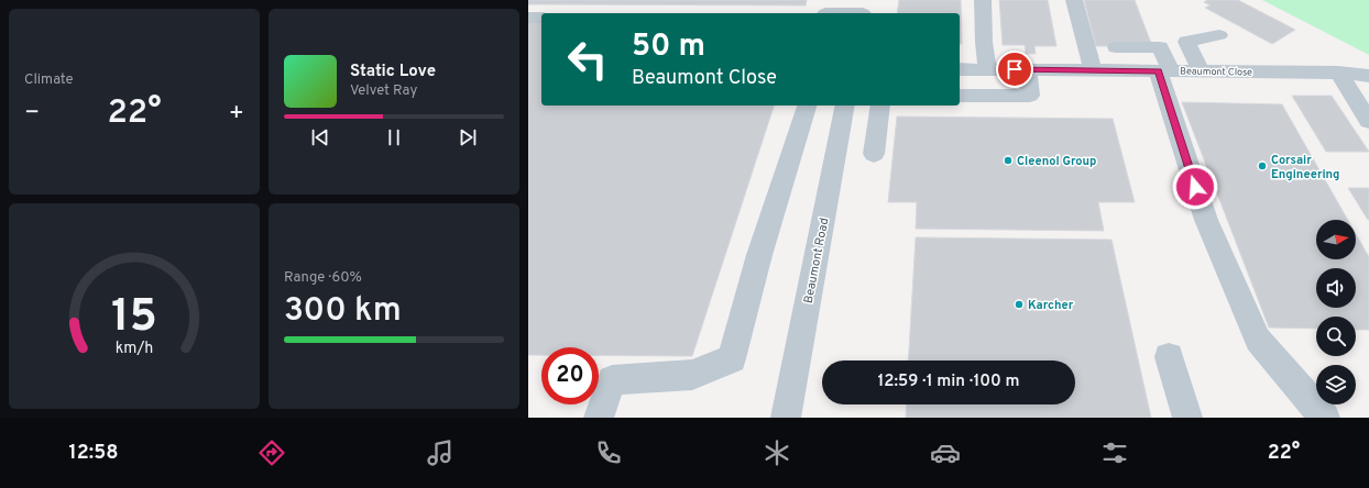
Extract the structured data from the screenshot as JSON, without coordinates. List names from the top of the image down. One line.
{"streets":{"street":["Beaumont Close","Beaumont Road"]},"places":["Cleenol Group","Corsair Engineering","Karcher"],"north":"right","page":{"tile":["Climate",["Range · 60%","300 km"]],"turn":["50 m","Beaumont Close"],"song":["Static Love","Velvet Ray"],"heat":["−","22°","+"],"limit":"20","trip":"12:59 · 1 min · 100 m","tabs":["12:58","22°"],"gauge":["15","km/h"]}}
